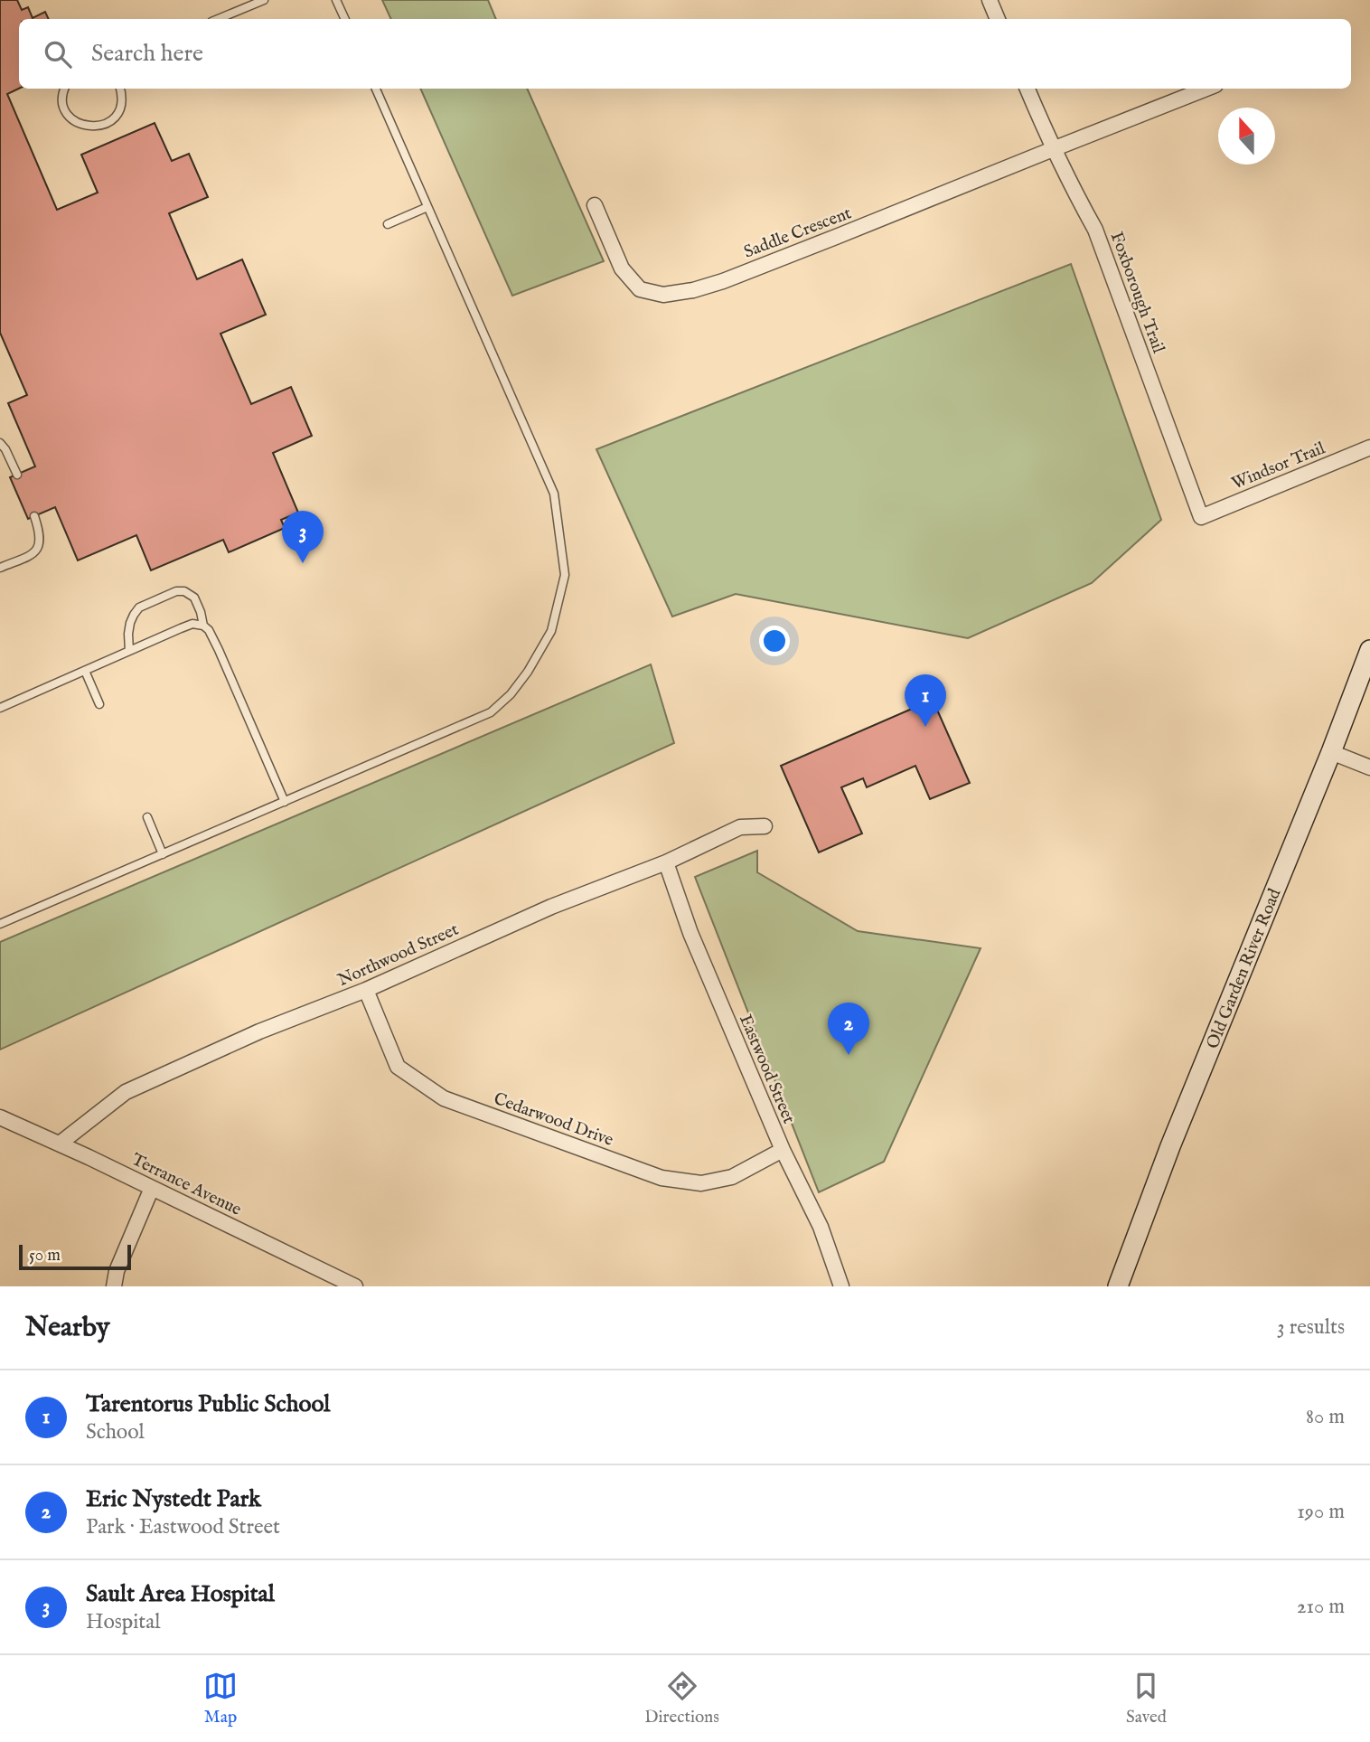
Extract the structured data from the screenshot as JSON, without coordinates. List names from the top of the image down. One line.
{"streets":{"main road":["Old Garden River Road"],"street":["Saddle Crescent","Foxborough Trail","Windsor Trail","Northwood Street","Eastwood Street","Cedarwood Drive","Terrance Avenue"]},"crossings":[["Saddle Crescent","Foxborough Trail"],["Foxborough Trail","Windsor Trail"],["Northwood Street","Eastwood Street"],["Northwood Street","Cedarwood Drive"],["Northwood Street","Terrance Avenue"],["Eastwood Street","Cedarwood Drive"]],"scale_bar":"50 m","north":"top","page":{"search":"Search here","pins":["3","1","2"],"scale":"50 m","heading":["Nearby","3 results"],"list":[{"mark":"1","name":"Tarentorus Public School","note":"School","value":"80 m"},{"mark":"2","name":"Eric Nystedt Park","note":"Park · Eastwood Street","value":"190 m"},{"mark":"3","name":"Sault Area Hospital","note":"Hospital","value":"210 m"}],"nav":["Map","Directions","Saved"]}}
